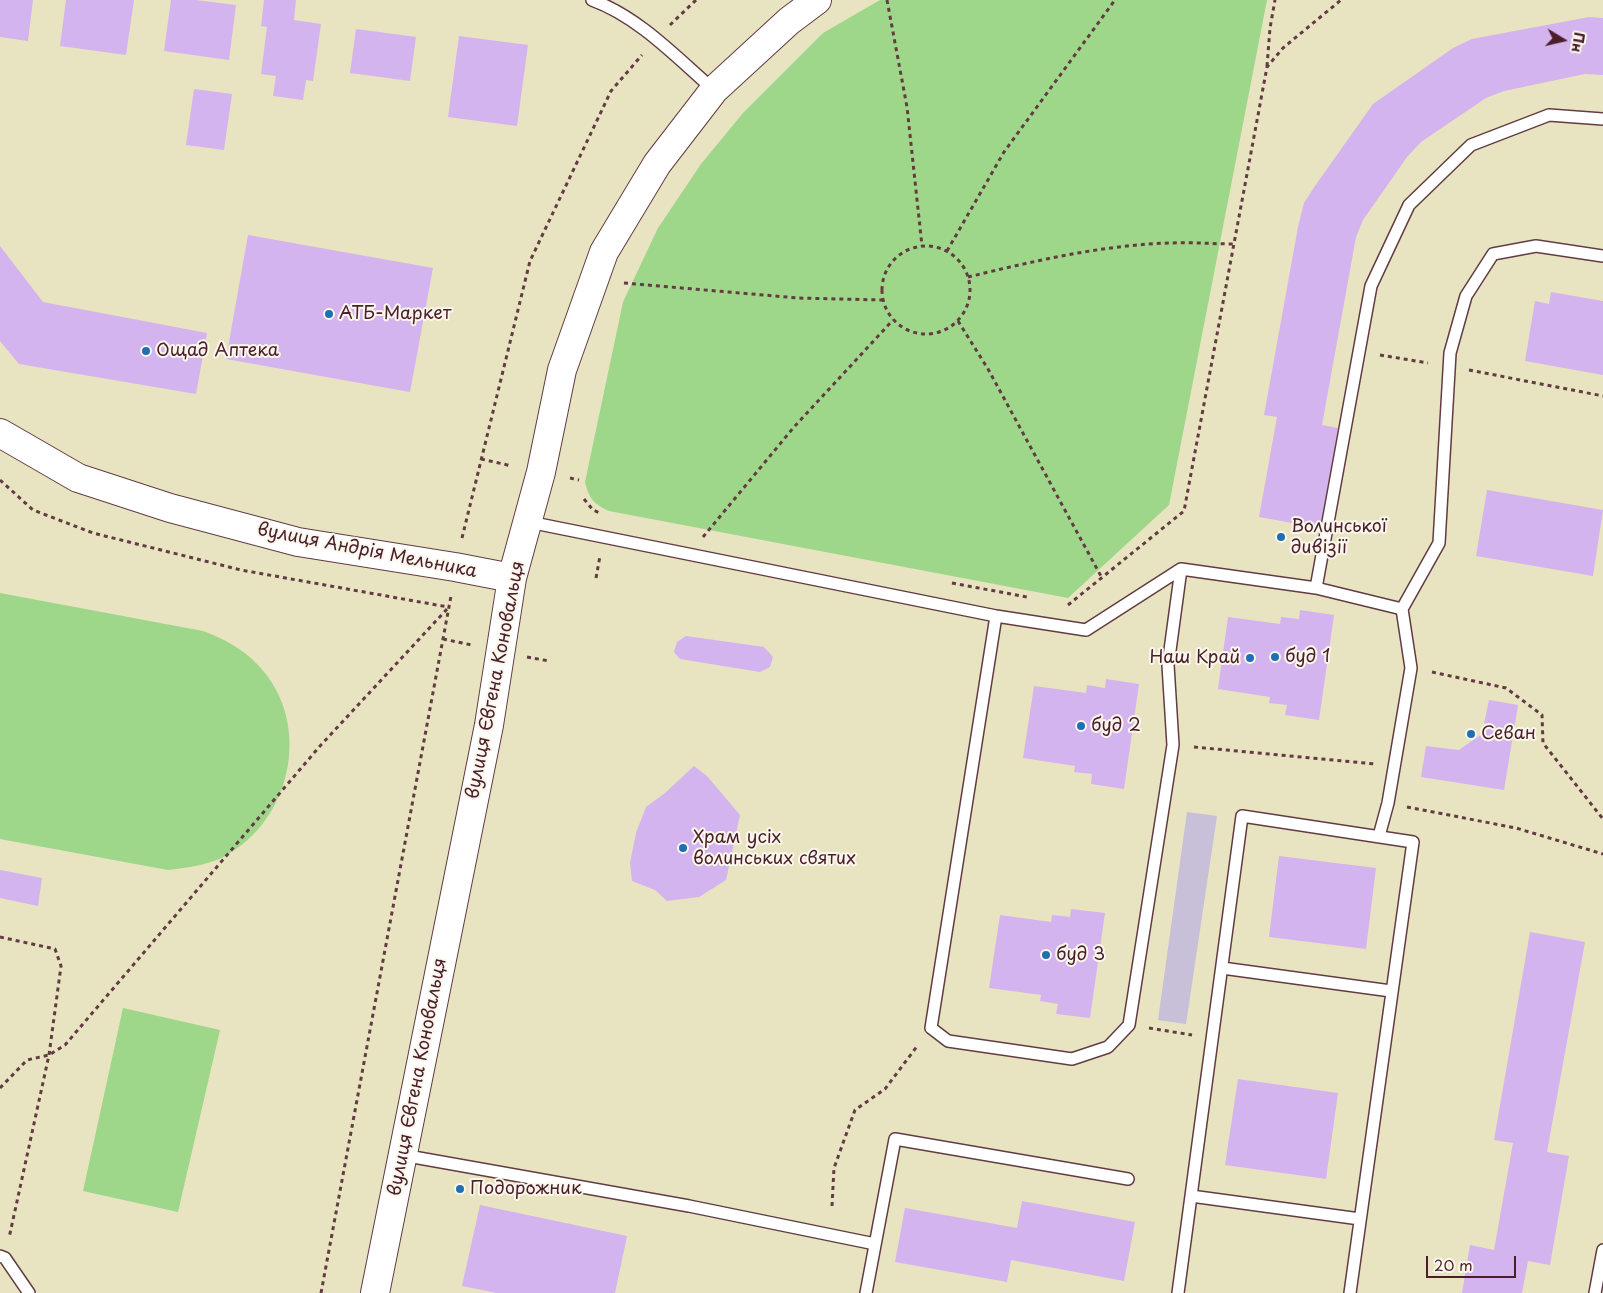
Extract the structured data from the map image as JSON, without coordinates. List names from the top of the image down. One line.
{"streets":{"street":["вулиця Андрія Мельника","вулиця Євгена Коновальця"]},"crossings":[["вулиця Андрія Мельника","вулиця Євгена Коновальця"]],"places":["АТБ-Маркет","Ощад Аптека","Волинської дивізії","буд 1","Наш Край","буд 2","Севан","Храм усіх волинських святих","буд 3","Подорожник"],"scale_bar":"20 m","north":"right"}
